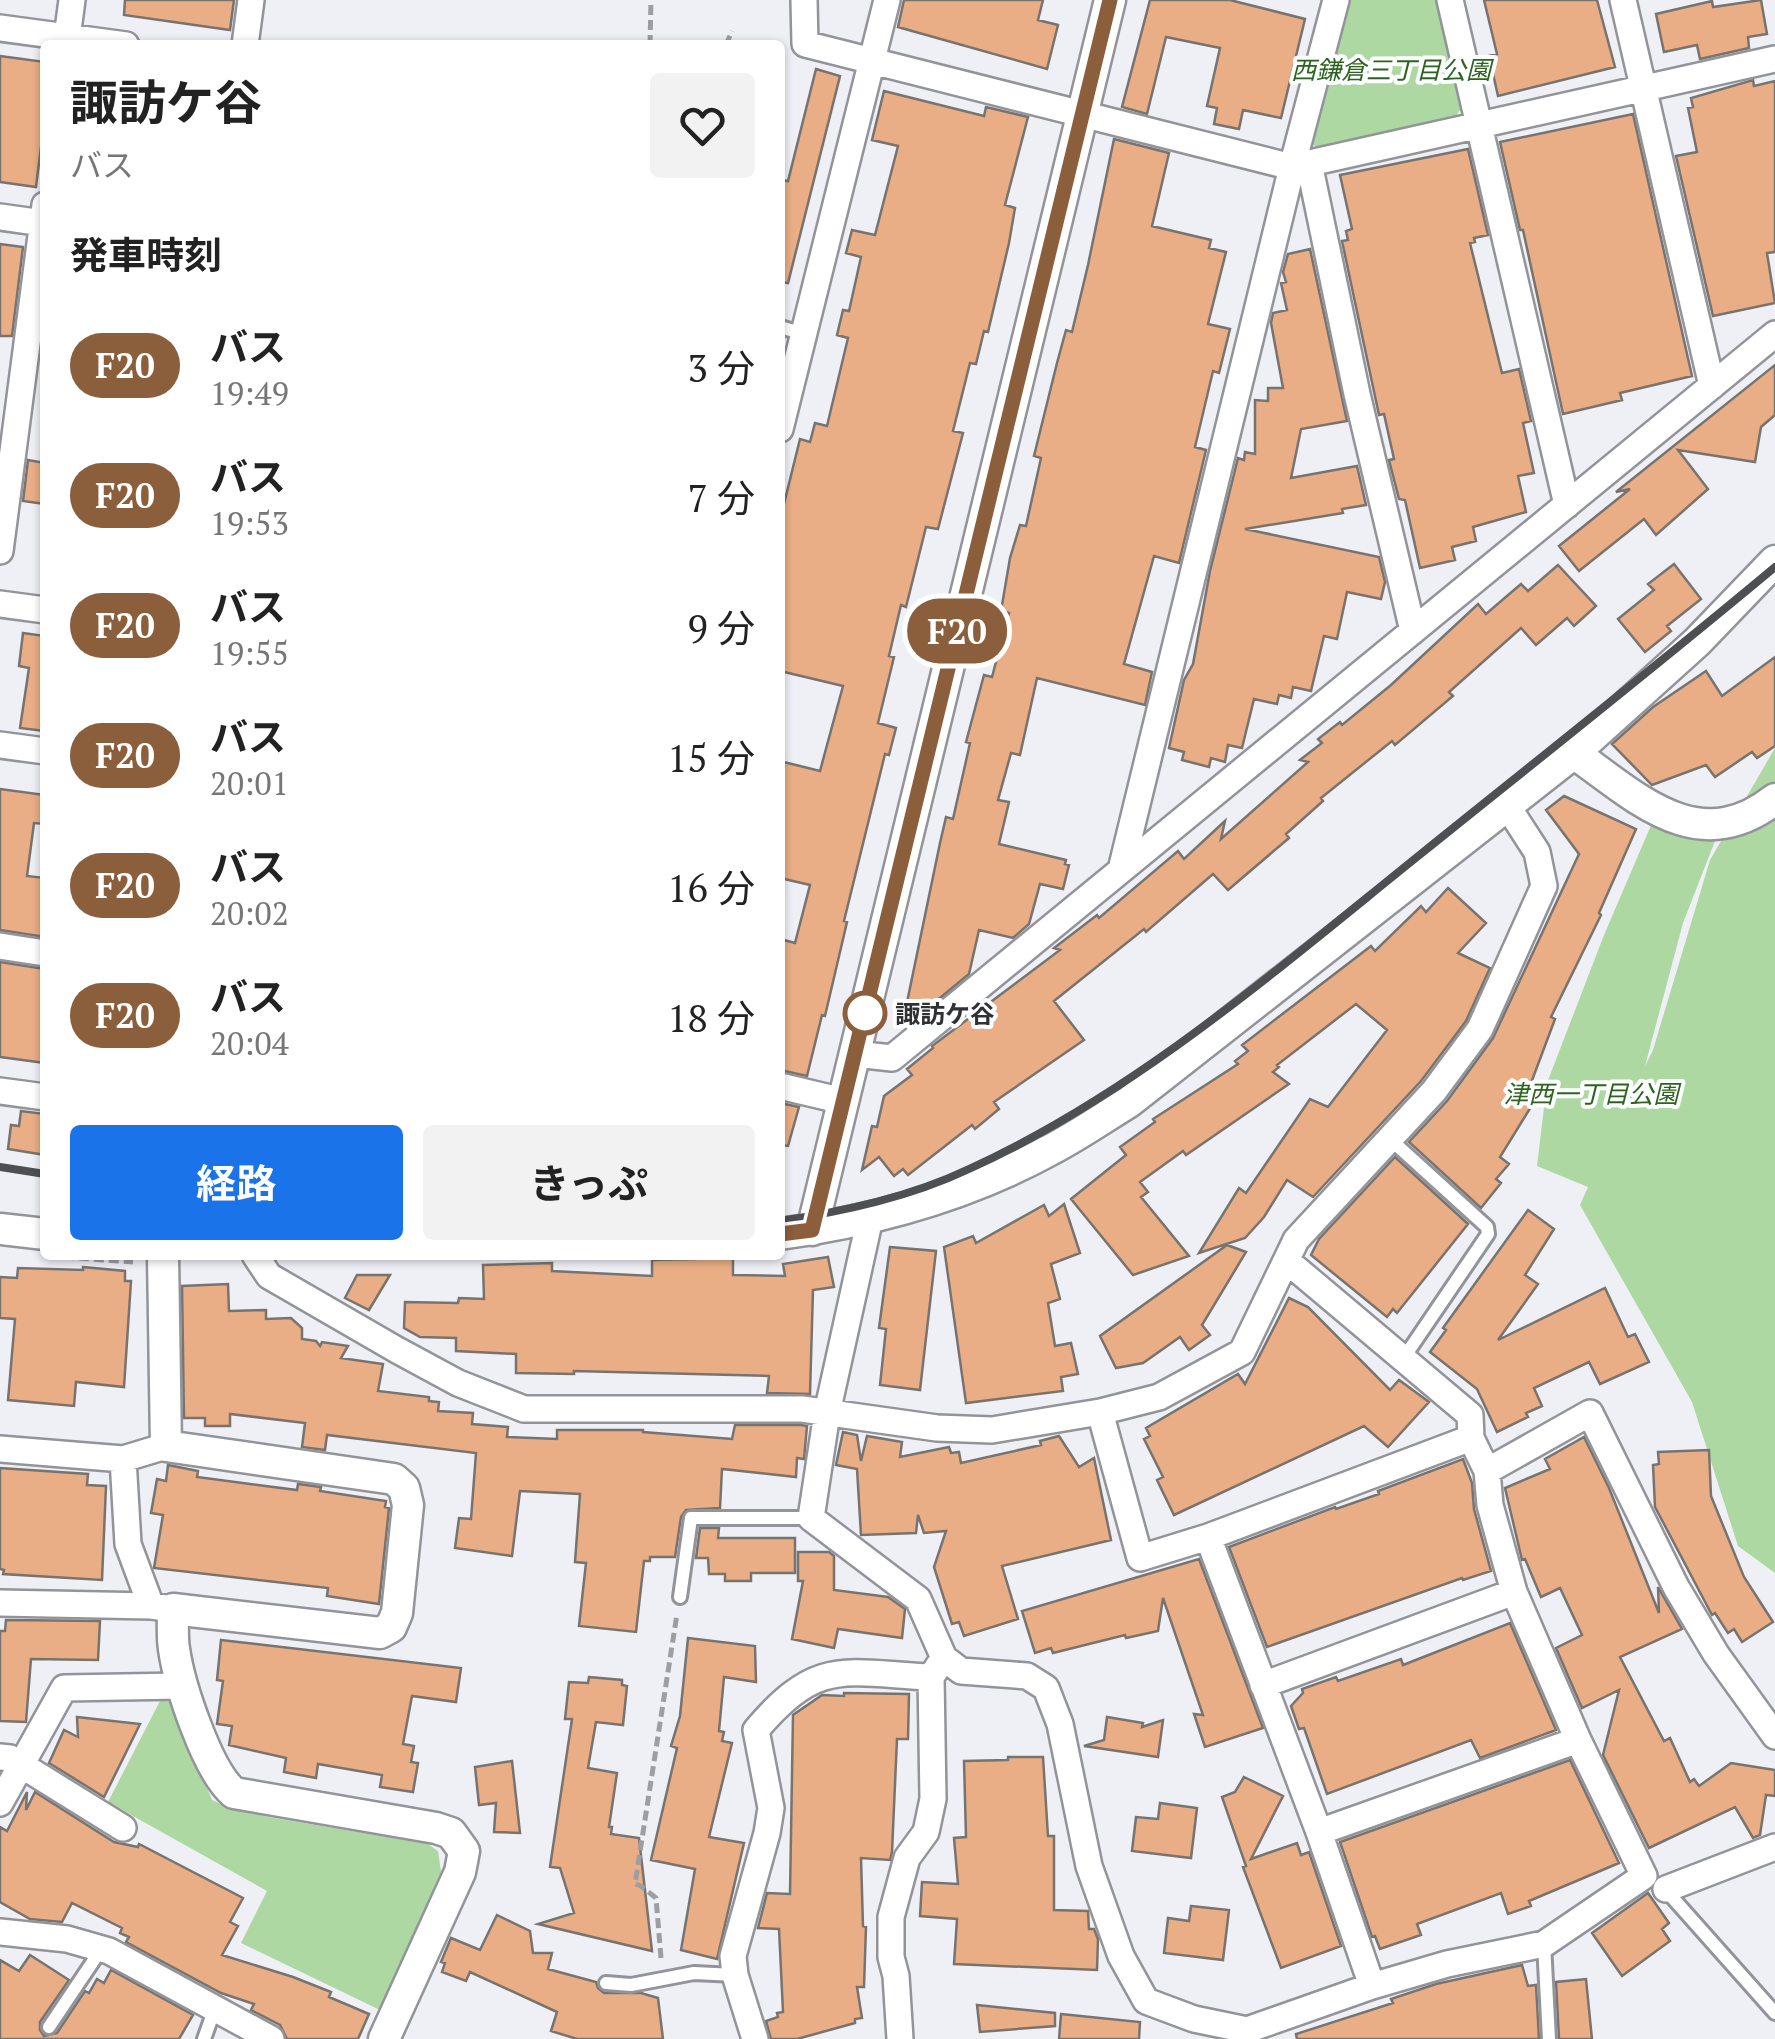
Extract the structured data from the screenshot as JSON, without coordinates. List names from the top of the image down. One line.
{"parks":["西鎌倉三丁目公園","津西一丁目公園"],"places":["諏訪ケ谷"],"lines":["bus line F20"],"page":{"on_map":"F20","heading":[["諏訪ケ谷","バス"],"発車時刻"],"list":[{"mark":"F20","name":"バス","note":"19:49","value":"3 分"},{"mark":"F20","name":"バス","note":"19:53","value":"7 分"},{"mark":"F20","name":"バス","note":"19:55","value":"9 分"},{"mark":"F20","name":"バス","note":"20:01","value":"15 分"},{"mark":"F20","name":"バス","note":"20:02","value":"16 分"},{"mark":"F20","name":"バス","note":"20:04","value":"18 分"}],"buttons":["経路","きっぷ"]}}
